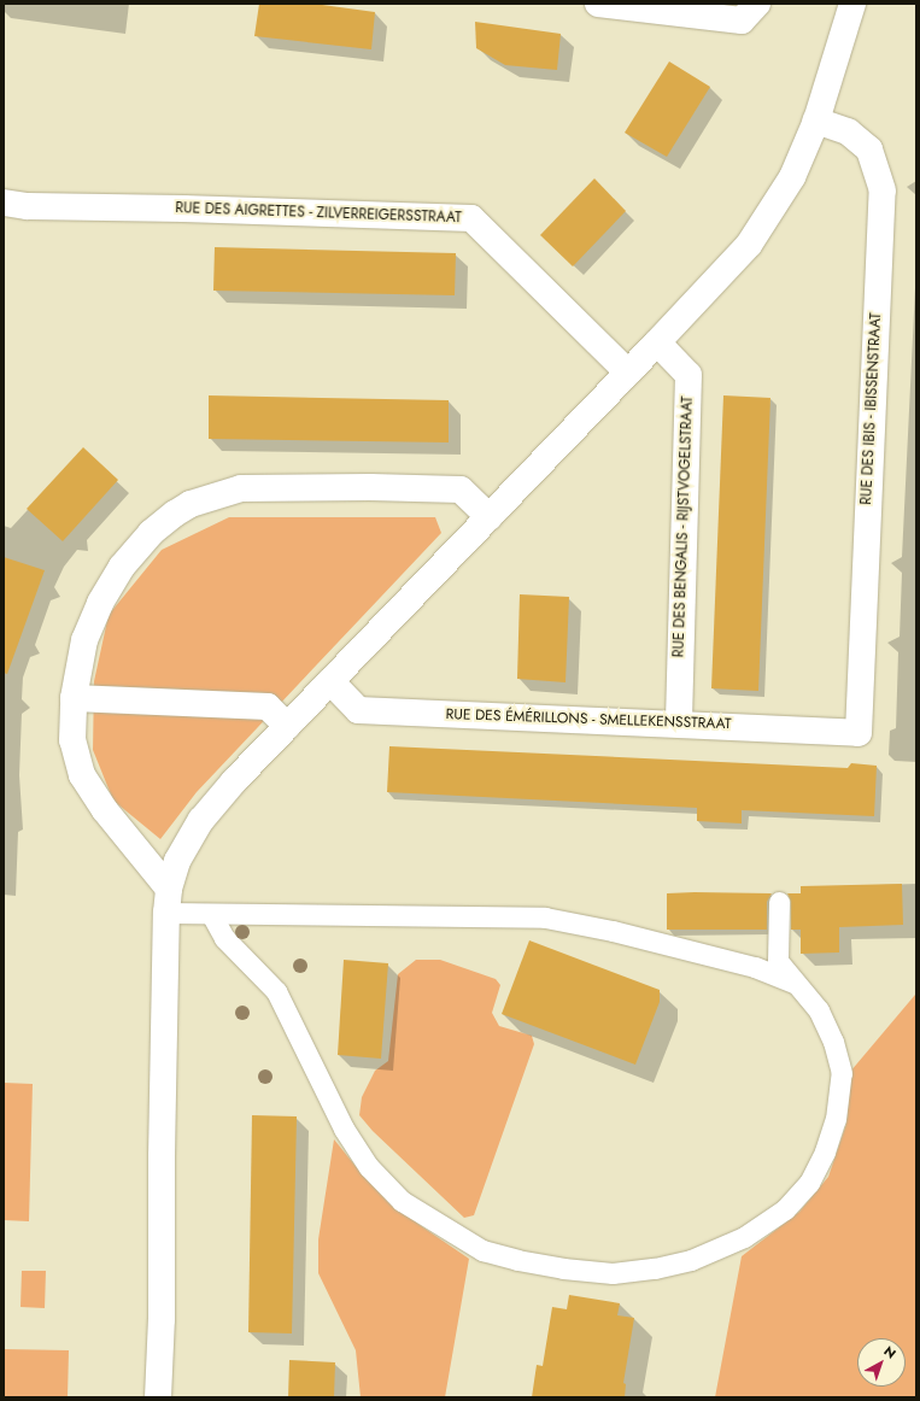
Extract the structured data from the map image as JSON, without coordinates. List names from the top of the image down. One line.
{"streets":{"street":["RUE DES AIGRETTES - ZILVERREIGERSSTRAAT","RUE DES IBIS - IBISSENSTRAAT","RUE DES BENGALIS - RIJSTVOGELSTRAAT","RUE DES ÉMÉRILLONS - SMELLEKENSSTRAAT"]},"crossings":[["RUE DES IBIS - IBISSENSTRAAT","RUE DES ÉMÉRILLONS - SMELLEKENSSTRAAT"],["RUE DES BENGALIS - RIJSTVOGELSTRAAT","RUE DES ÉMÉRILLONS - SMELLEKENSSTRAAT"]],"north":"top right"}
